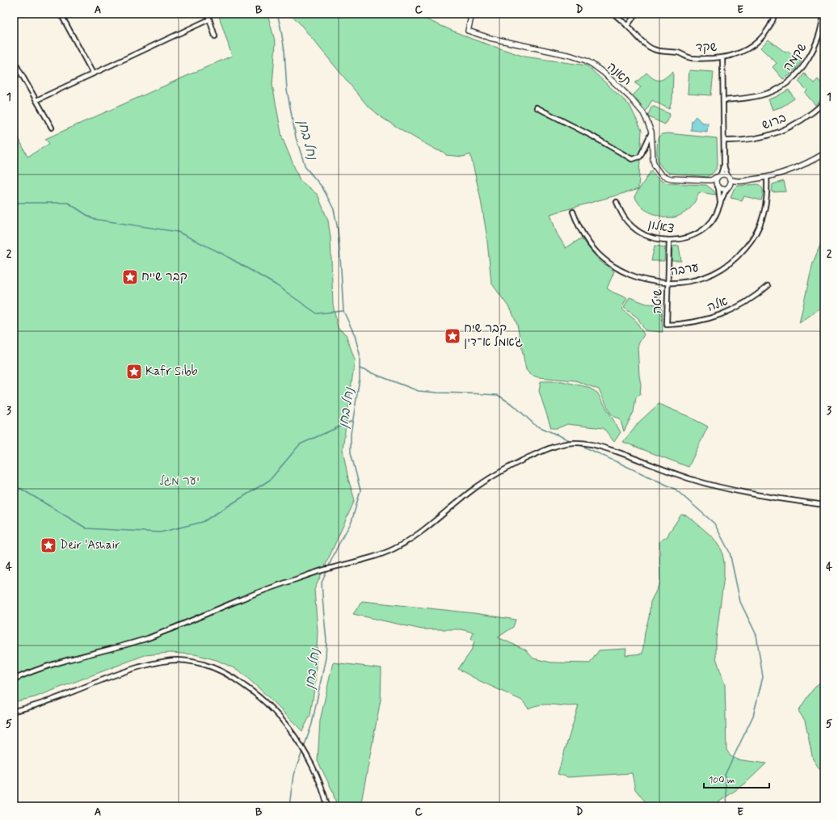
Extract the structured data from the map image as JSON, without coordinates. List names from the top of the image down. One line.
{"streets":{"street":["שקד","שקמה","תאנה","ברוש","צאלון","ערבה","שיטה","אלה"]},"crossings":[["תאנה","צאלון"],["צאלון","שיטה"],["ערבה","שיטה"],["שיטה","אלה"]],"water":["נחל בחן"],"parks":["יער מגל"],"places":{"place":["קבר שייח","קבר שיח ג׳אמל א־דין","Kafr Sibb","Deir 'Ashair"]},"scale_bar":"100 m","grid":{"columns":["A","B","C","D","E"],"rows":["1","2","3","4","5"]}}
